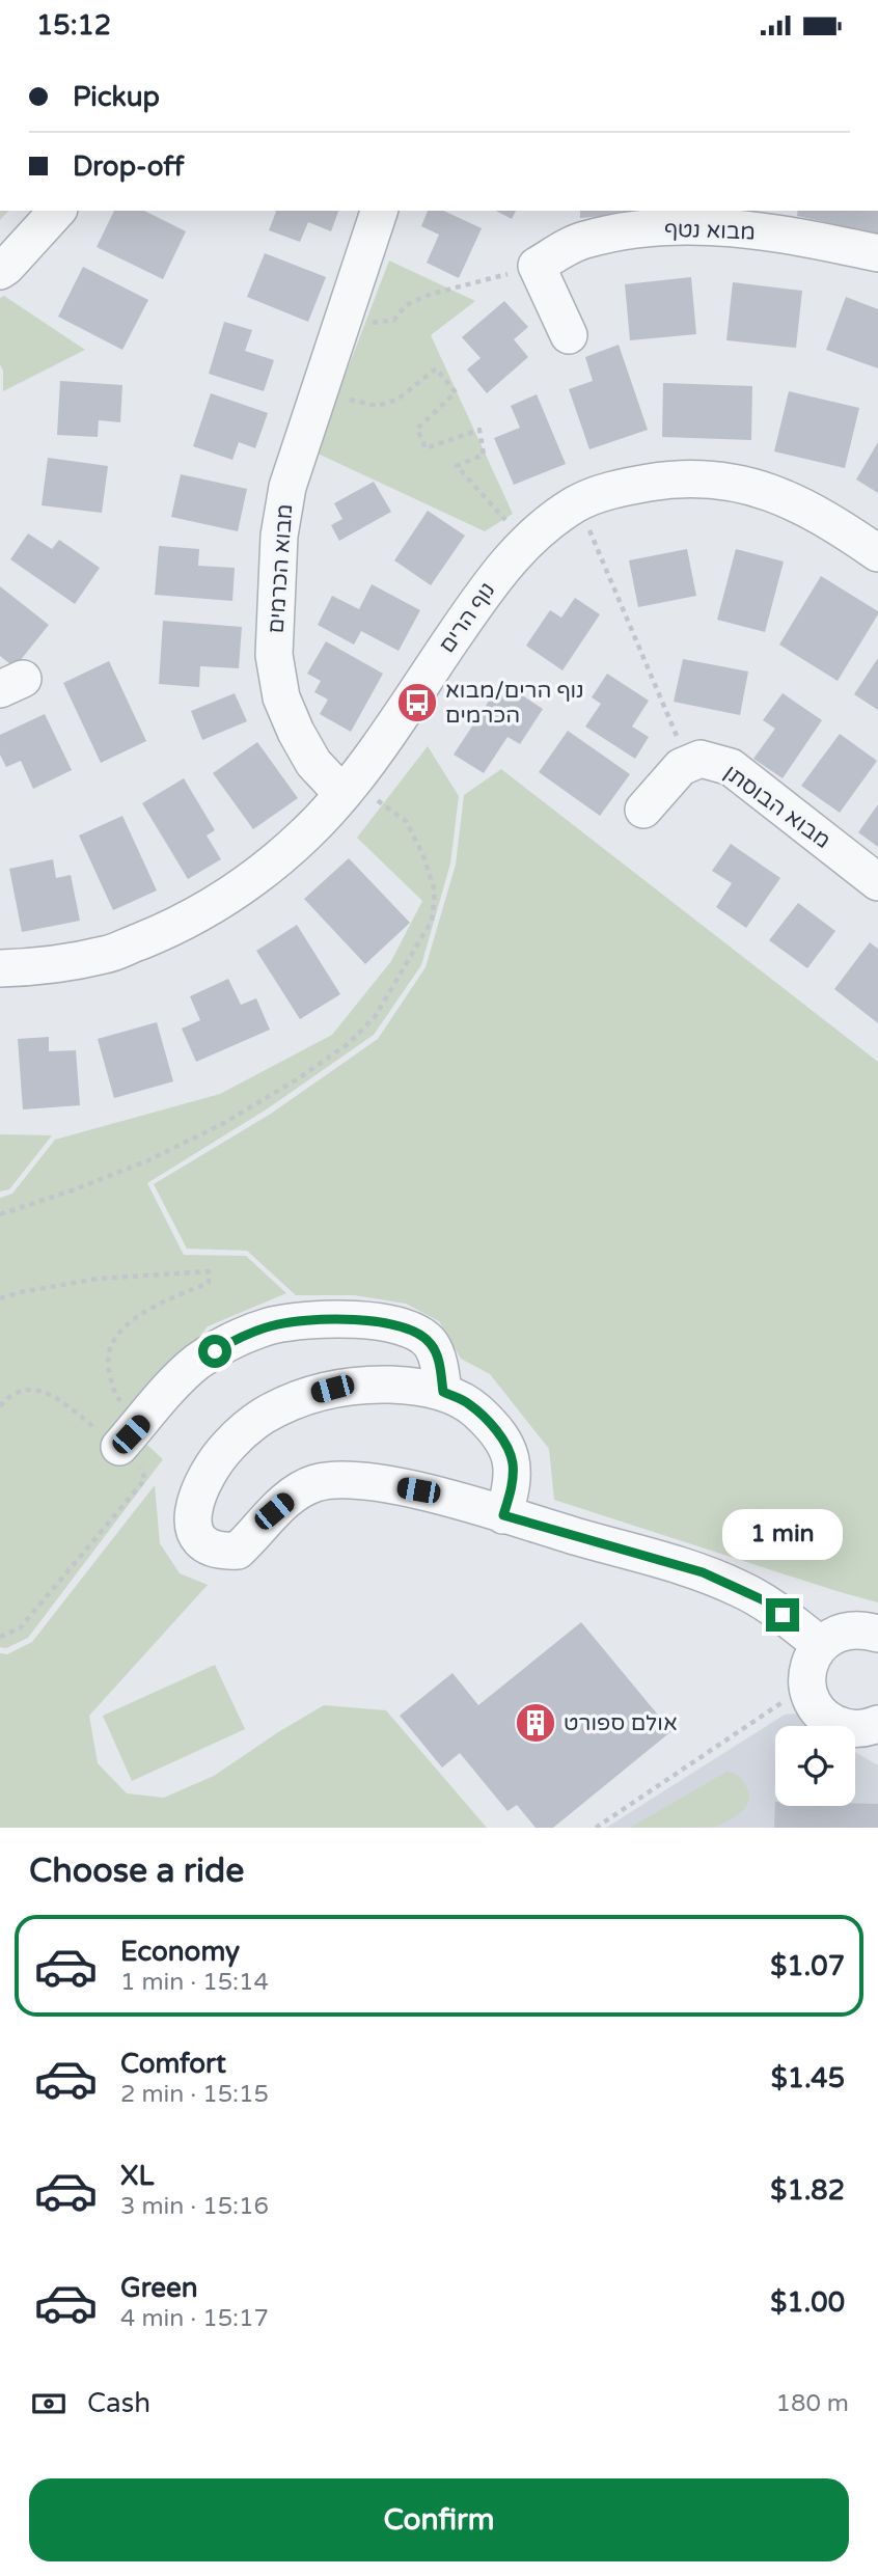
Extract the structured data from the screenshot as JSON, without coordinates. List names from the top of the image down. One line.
{"streets":{"street":["מבוא נטף","מבוא הכרמים","נוף הרים","מבוא הבוסתן"]},"crossings":[["מבוא הכרמים","נוף הרים"]],"places":{"bus stop":["נוף הרים/מבוא הכרמים"],"building":["אולם ספורט"]},"page":{"status":"15:12","banner":["Pickup","Drop-off"],"bubble":"1 min","heading":"Choose a ride","list":[{"name":"Economy","note":"1 min · 15:14","value":"$1.07"},{"name":"Comfort","note":"2 min · 15:15","value":"$1.45"},{"name":"XL","note":"3 min · 15:16","value":"$1.82"},{"name":"Green","note":"4 min · 15:17","value":"$1.00"}],"pay":["Cash","180 m"],"buttons":"Confirm"}}
